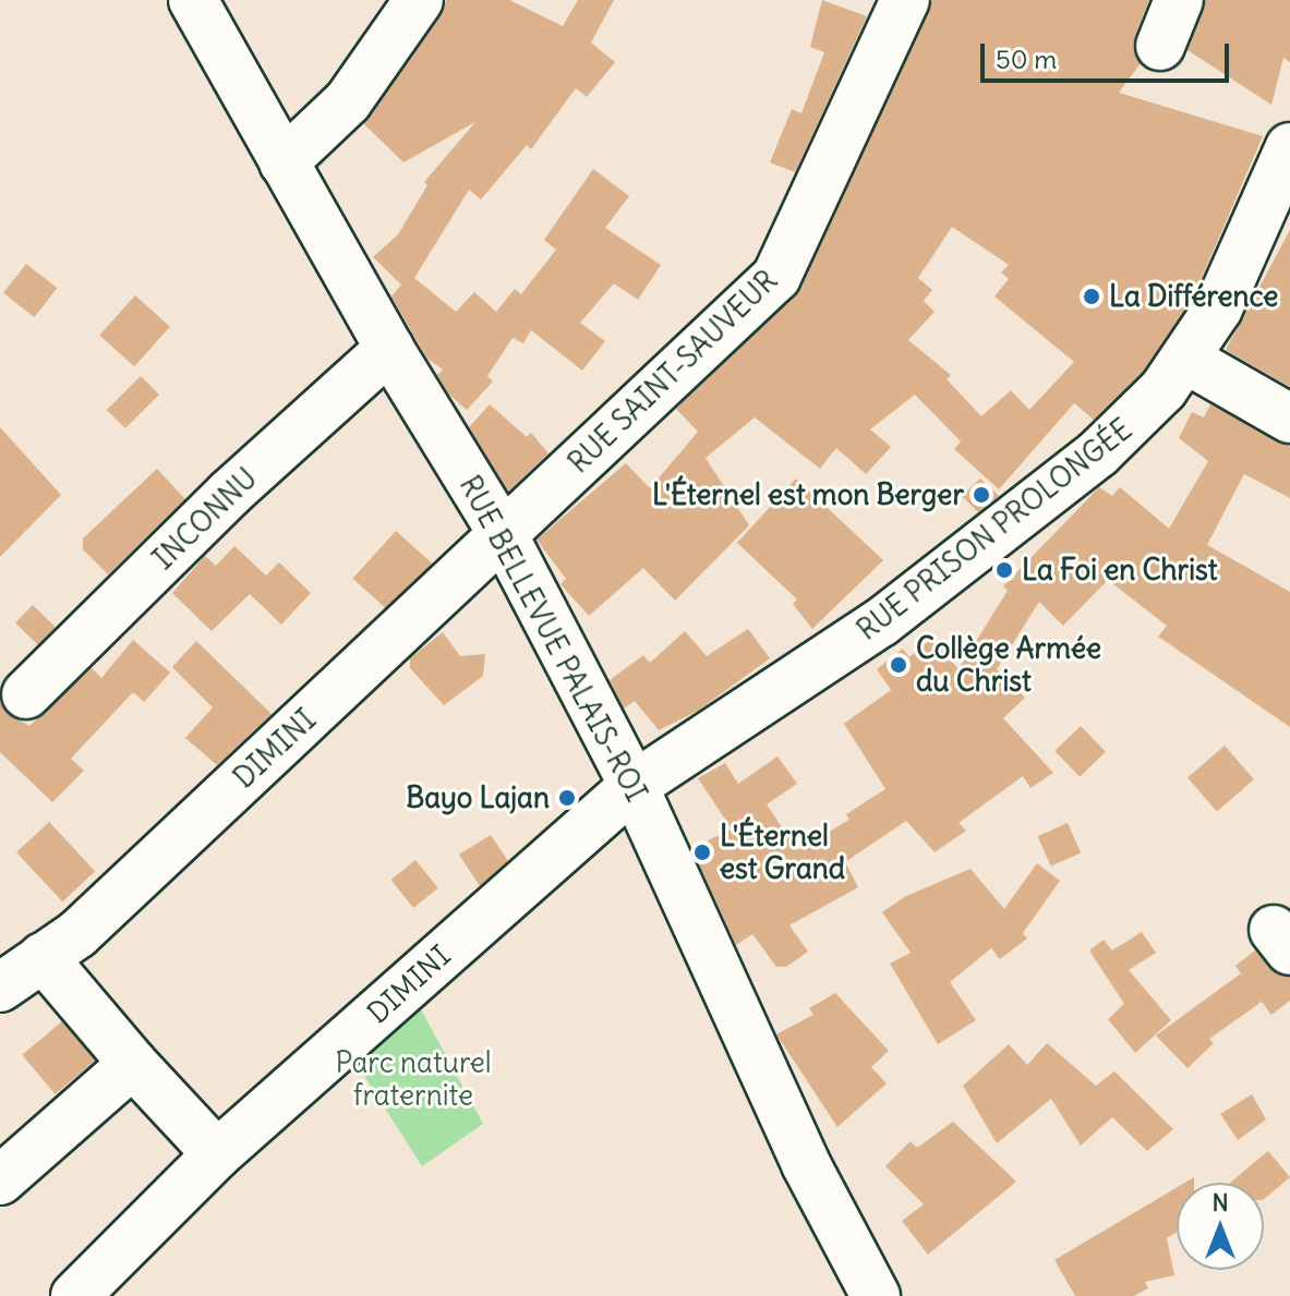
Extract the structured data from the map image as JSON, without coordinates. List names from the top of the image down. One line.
{"streets":{"street":["RUE SAINT-SAUVEUR","INCONNU","RUE PRISON PROLONGÉE","RUE BELLEVUE PALAIS-ROI","DIMINI"]},"crossings":[["RUE SAINT-SAUVEUR","RUE BELLEVUE PALAIS-ROI"],["RUE SAINT-SAUVEUR","DIMINI"],["INCONNU","RUE BELLEVUE PALAIS-ROI"],["RUE PRISON PROLONGÉE","RUE BELLEVUE PALAIS-ROI"],["RUE PRISON PROLONGÉE","DIMINI"],["RUE BELLEVUE PALAIS-ROI","DIMINI"]],"parks":["Parc naturel fraternite"],"places":["La Différence","L'Éternel est mon Berger","La Foi en Christ","Collège Armée du Christ","Bayo Lajan","L'Éternel est Grand"],"scale_bar":"50 m","north":"top"}
